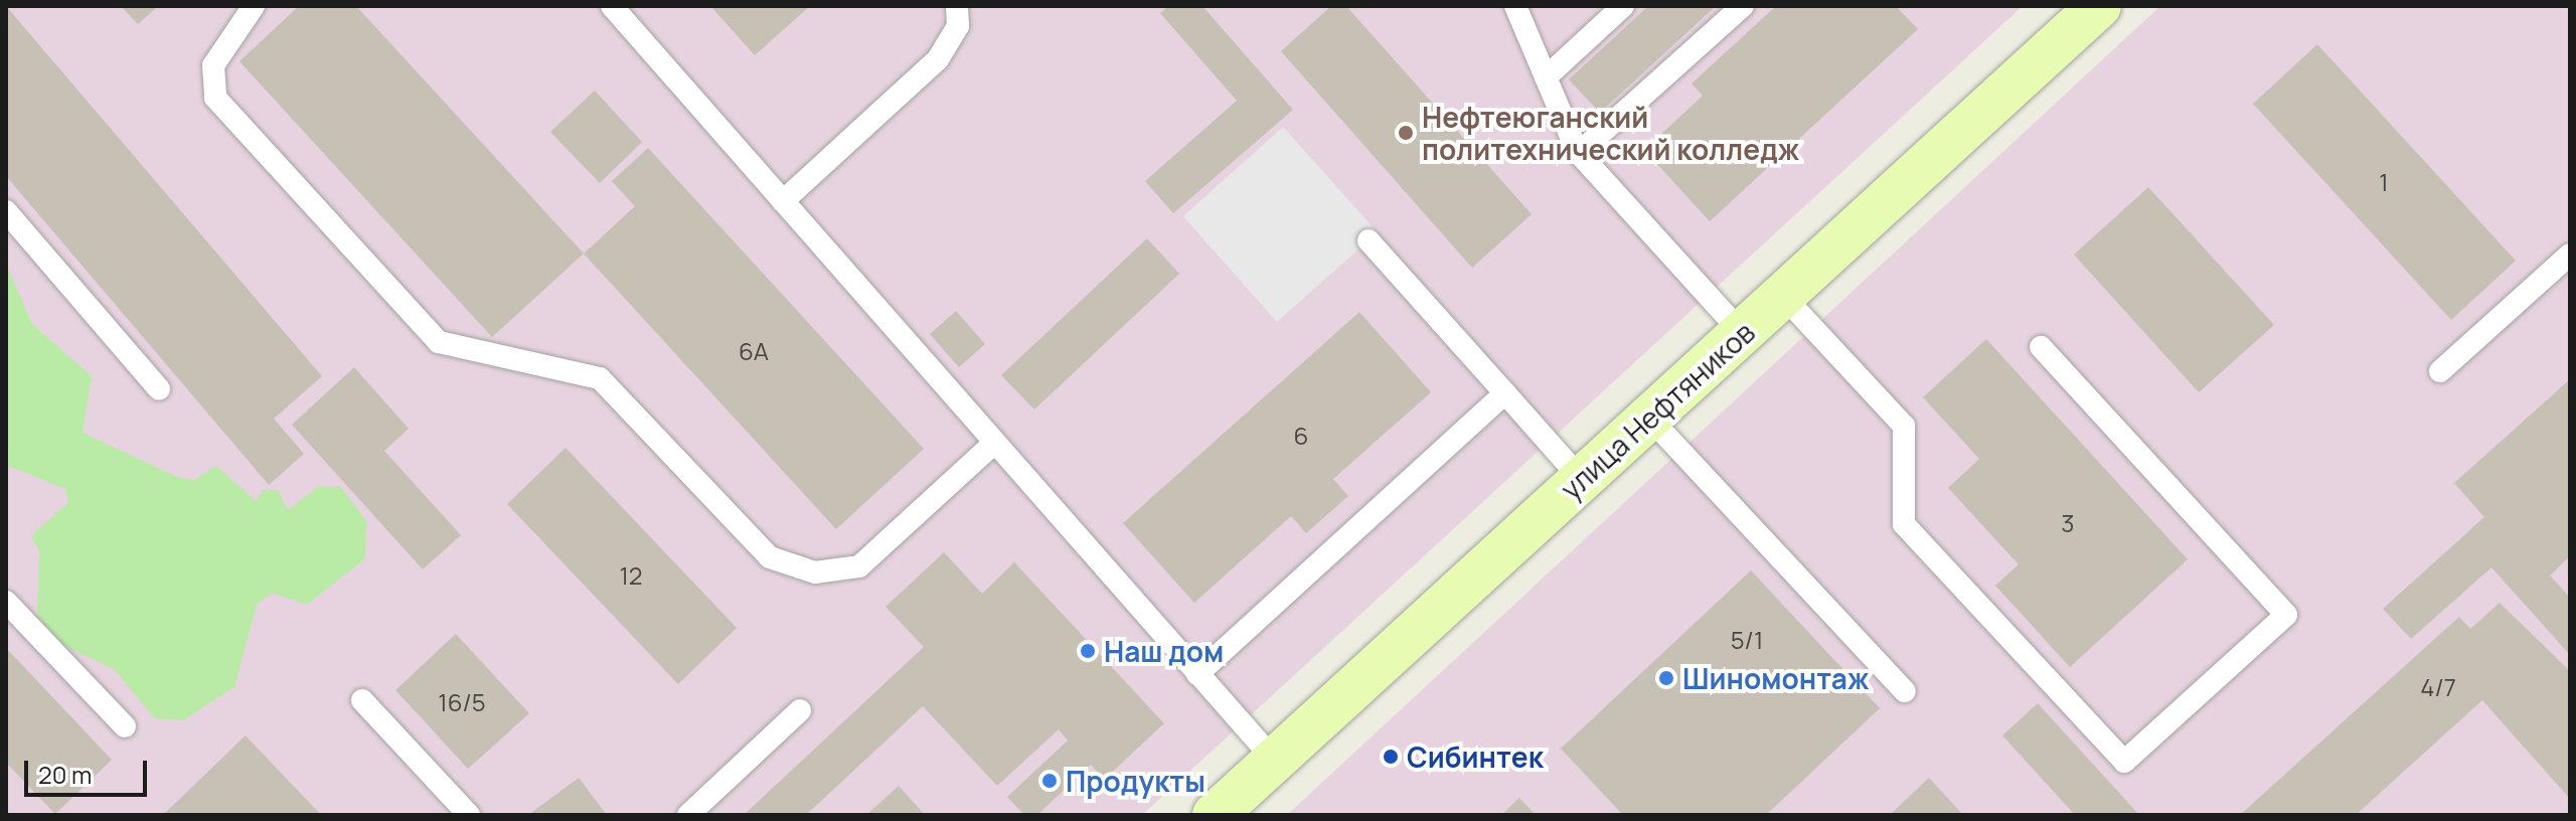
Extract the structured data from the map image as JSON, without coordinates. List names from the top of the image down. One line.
{"streets":{"main road":["улица Нефтяников"]},"places":["Нефтеюганский политехнический колледж","Наш дом","Шиномонтаж","Сибинтек","Продукты"],"house_numbers":["1","6А","6","3","12","5/1","4/7","16/5"],"scale_bar":"20 m"}
